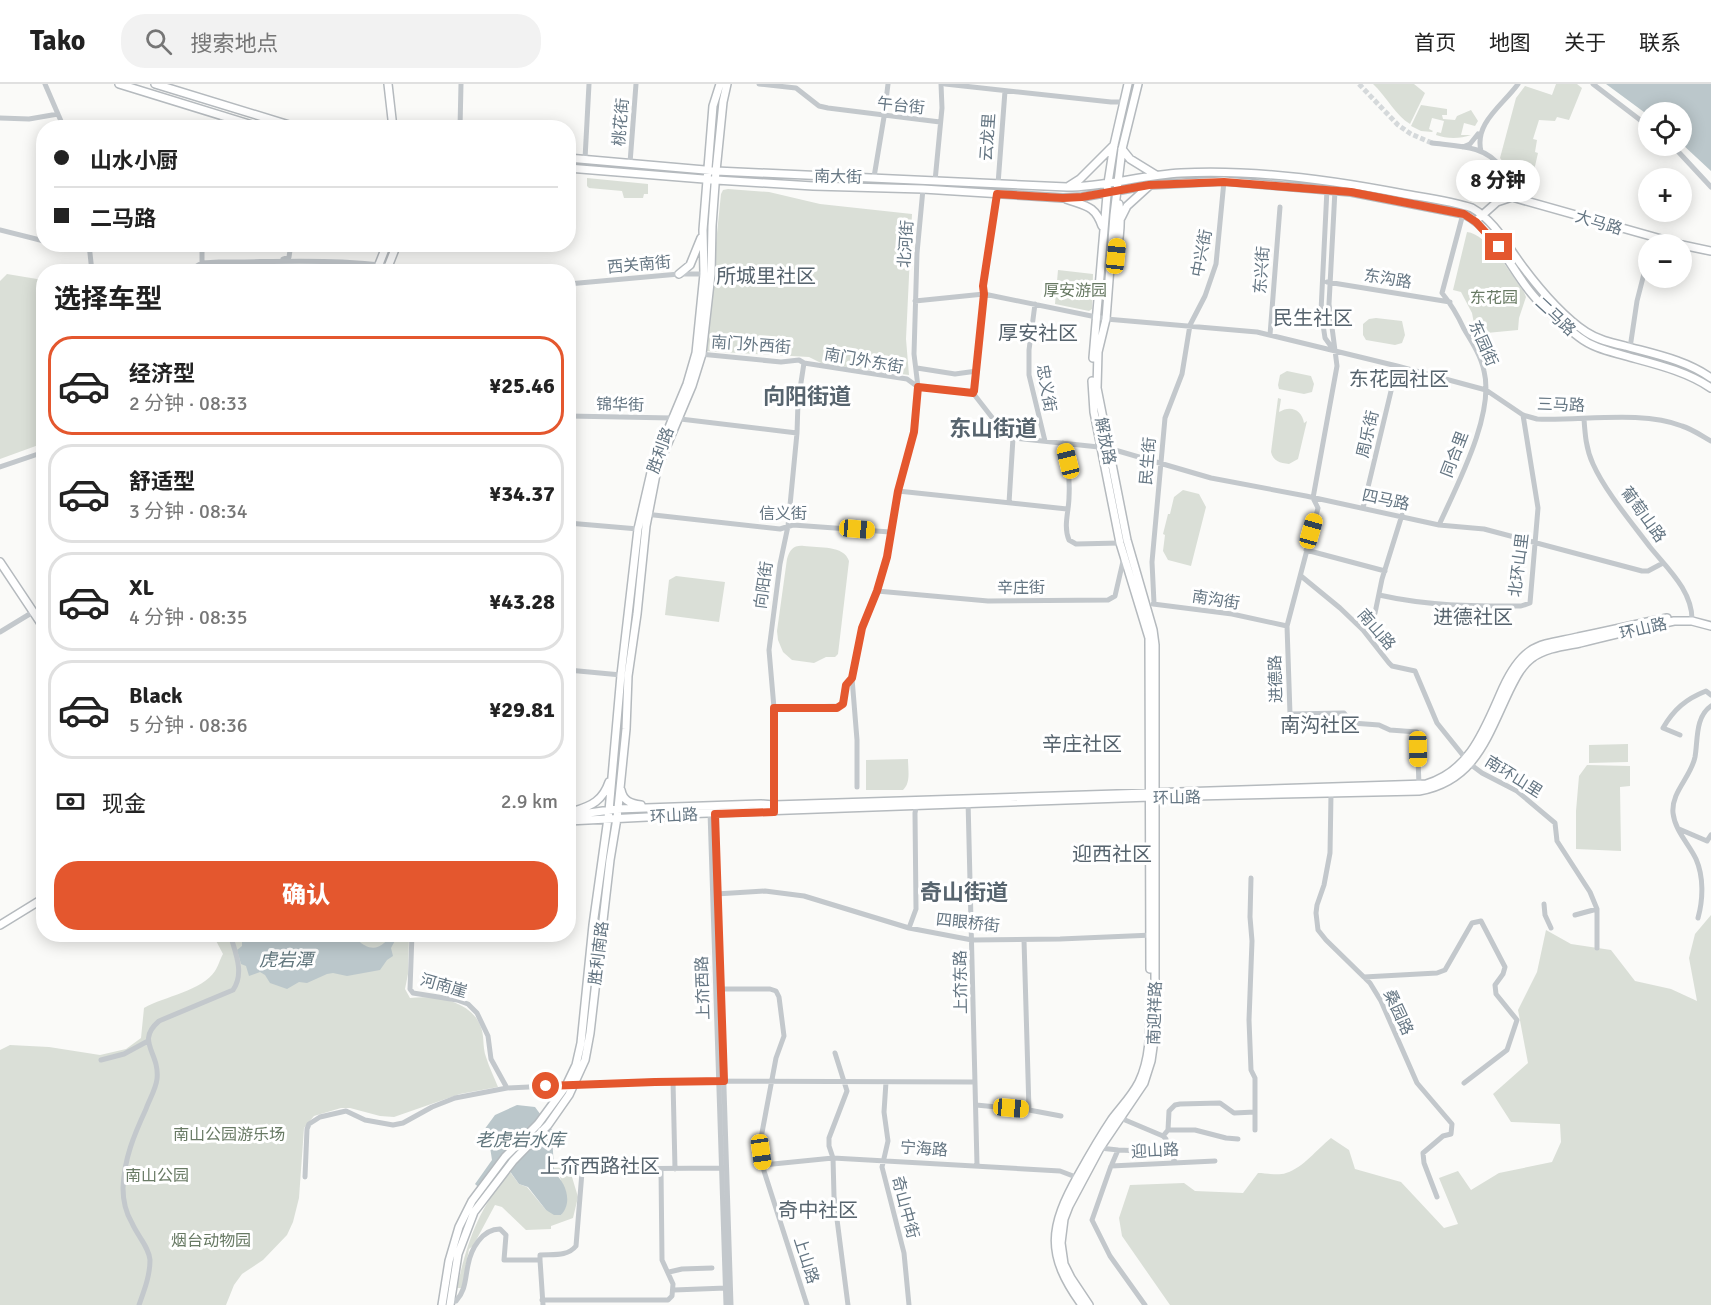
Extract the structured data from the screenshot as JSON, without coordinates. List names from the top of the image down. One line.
{"streets":{"main road":["南大街","大马路","二马路","解放路","胜利路","环山路","胜利南路","南迎祥路"],"street":["午台街","桃花街","云龙里","北河街","中兴街","西关南街","东兴街","东沟路","东园街","南门外西街","南门外东街","忠义街","锦华街","三马路","周乐街","同合里","民生街","四马路","信义街","葡萄山路","北环山里","向阳街","辛庄街","南沟街","南山路","进德路","南环山里","四眼桥街","上夼东路","河南崖","上夼西路","桑园路","宁海路","迎山路","奇山中街","上山路"]},"crossings":[["桃花街","南大街"],["云龙里","南大街"],["南大街","北河街"],["南大街","二马路"],["南大街","解放路"],["南大街","胜利路"],["北河街","南门外东街"],["北河街","三马路"],["北河街","信义街"],["北河街","辛庄街"],["中兴街","二马路"],["中兴街","三马路"],["中兴街","民生街"],["西关南街","胜利路"],["东兴街","三马路"],["东沟路","东园街"],["二马路","东园街"],["二马路","解放路"],["东园街","三马路"],["东园街","同合里"],["南门外西街","南门外东街"],["南门外西街","胜利路"],["南门外西街","向阳街"],["南门外东街","向阳街"],["忠义街","三马路"],["忠义街","四马路"],["锦华街","胜利路"],["锦华街","向阳街"],["三马路","周乐街"],["三马路","解放路"],["三马路","同合里"],["三马路","民生街"],["三马路","葡萄山路"],["三马路","北环山里"],["周乐街","四马路"],["解放路","四马路"],["解放路","辛庄街"],["解放路","南沟街"],["解放路","环山路"],["解放路","南迎祥路"],["胜利路","信义街"],["胜利路","环山路"],["胜利路","胜利南路"],["同合里","四马路"],["民生街","四马路"],["民生街","南沟街"],["四马路","葡萄山路"],["四马路","北环山里"],["四马路","进德路"],["信义街","向阳街"],["葡萄山路","环山路"],["向阳街","环山路"],["南沟街","进德路"],["环山路","南山路"],["环山路","进德路"],["环山路","南环山里"],["环山路","胜利南路"],["环山路","上夼东路"],["环山路","上夼西路"],["环山路","桑园路"],["环山路","南迎祥路"],["南山路","进德路"],["南山路","南环山里"],["四眼桥街","上夼东路"],["四眼桥街","上夼西路"],["四眼桥街","南迎祥路"],["上夼东路","宁海路"],["上夼西路","上山路"],["南迎祥路","宁海路"],["宁海路","奇山中街"],["宁海路","上山路"]],"districts":["所城里社区","民生社区","厚安社区","东花园社区","向阳街道","东山街道","进德社区","南沟社区","辛庄社区","迎西社区","奇山街道","上夼西路社区","奇中社区"],"water":["虎岩潭","老虎岩水库"],"parks":["厚安游园","东花园","南山公园游乐场","南山公园","烟台动物园"],"page":{"header":"Tako","search":"搜索地点","nav":["首页","地图","关于","联系"],"map_buttons":["+","−"],"banner":["山水小厨","二马路"],"bubble":"8 分钟","heading":"选择车型","list":[{"name":"经济型","note":"2 分钟 · 08:33","value":"¥25.46"},{"name":"舒适型","note":"3 分钟 · 08:34","value":"¥34.37"},{"name":"XL","note":"4 分钟 · 08:35","value":"¥43.28"},{"name":"Black","note":"5 分钟 · 08:36","value":"¥29.81"}],"pay":["现金","2.9 km"],"buttons":"确认"}}
